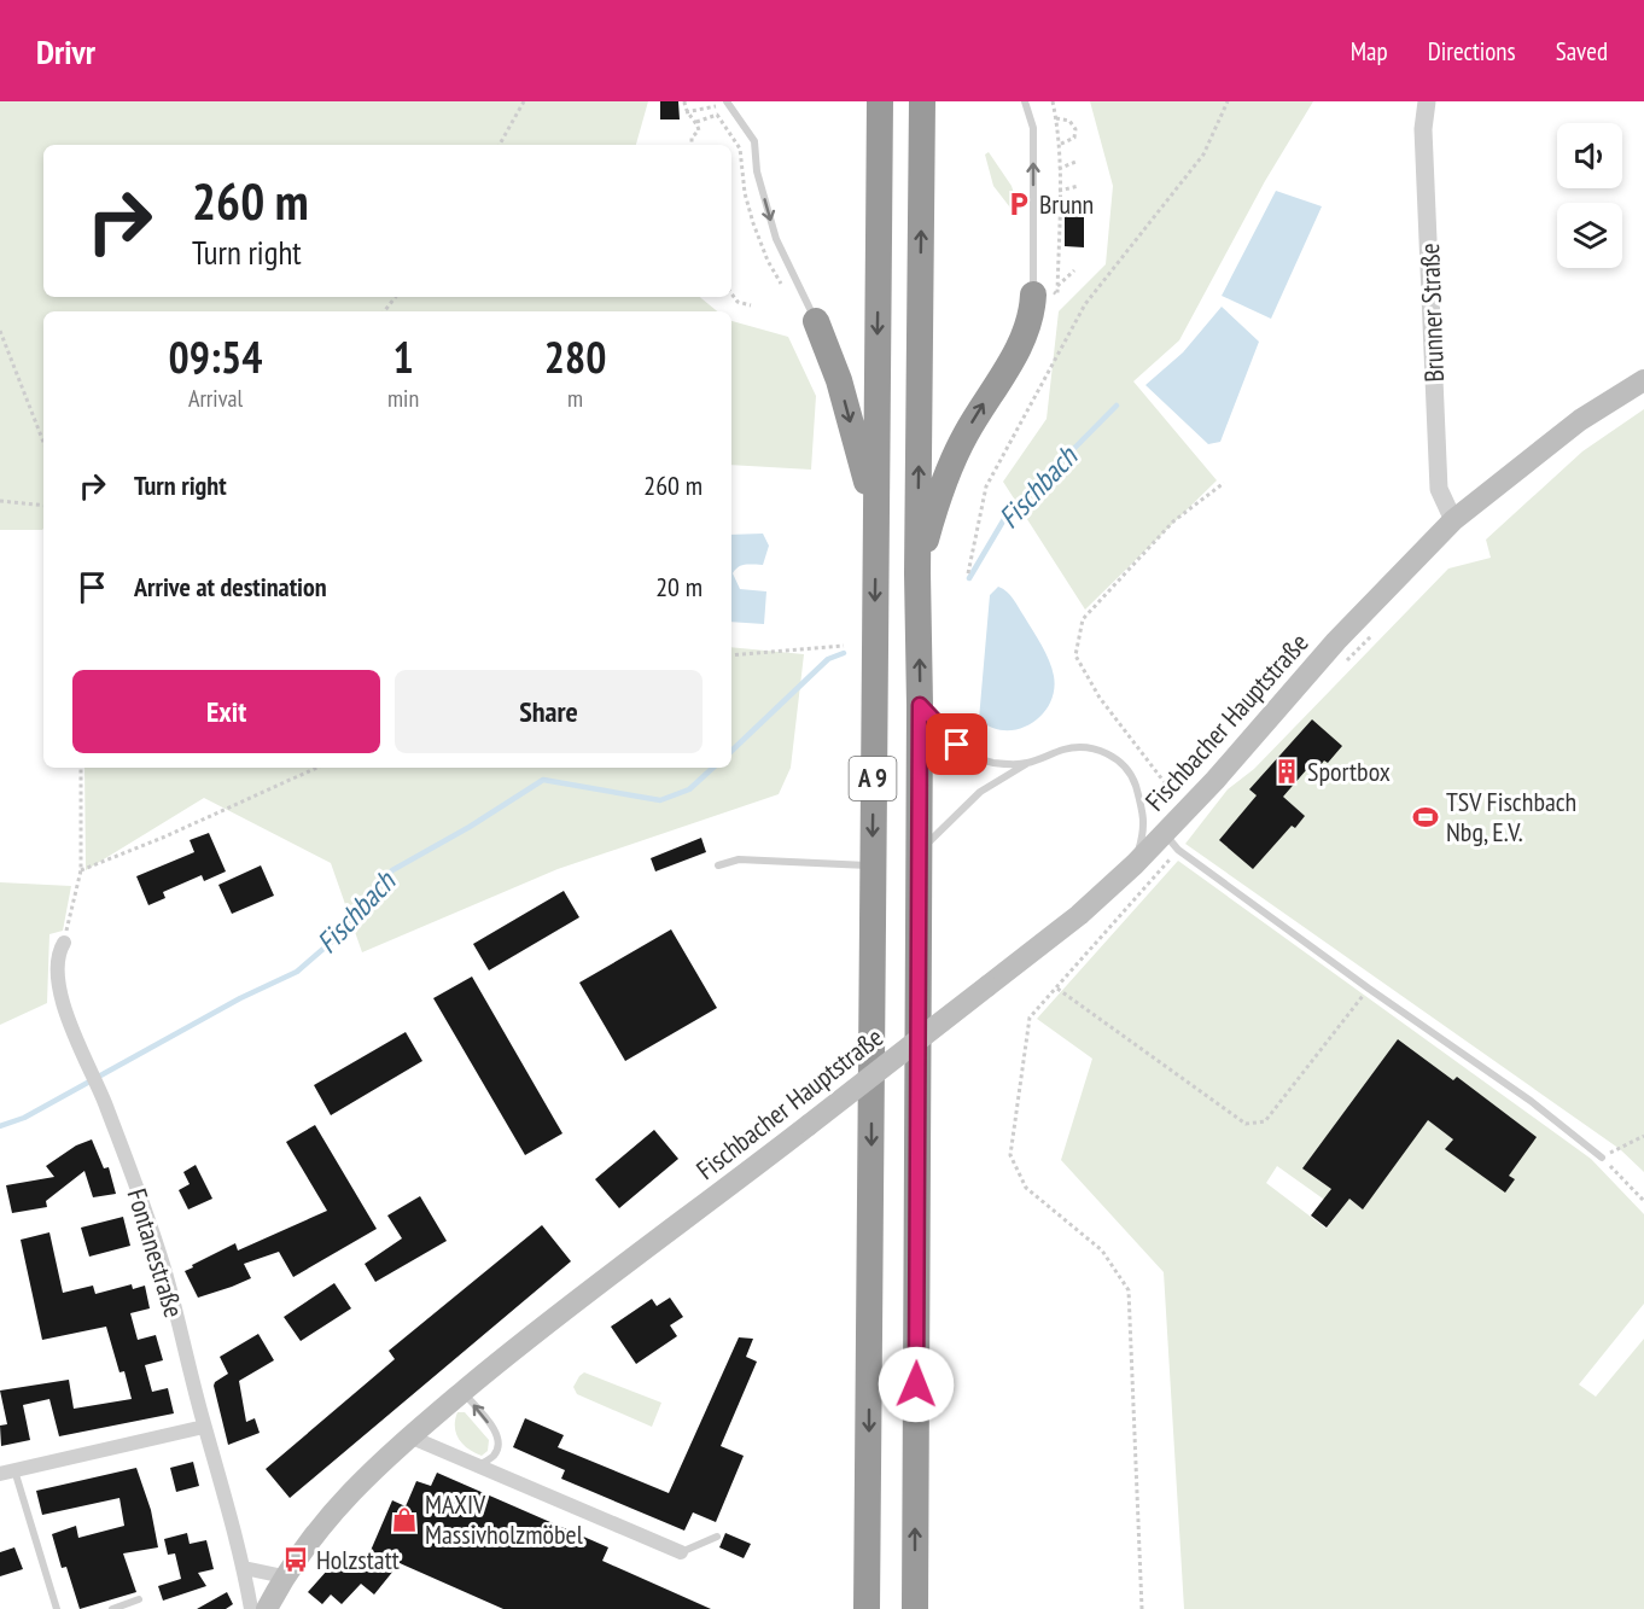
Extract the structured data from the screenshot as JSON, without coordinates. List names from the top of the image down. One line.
{"streets":{"highway":["A 9"],"main road":["Fischbacher Hauptstraße"],"street":["Brunner Straße","Fontanestraße"]},"crossings":[["Brunner Straße","Fischbacher Hauptstraße"]],"water":["Fischbach"],"places":{"parking":["Brunn"],"building":["Sportbox"],"sports":["TSV Fischbach Nbg, E.V."],"shop":["MAXIV Massivholzmöbel"],"bus stop":["Holzstatt"]},"page":{"header":"Drivr","nav":["Map","Directions","Saved"],"turn":["260 m","Turn right"],"eta":["09:54","Arrival","1","min","280","m"],"list":[{"name":"Turn right","value":"260 m"},{"name":"Arrive at destination","value":"20 m"}],"buttons":["Exit","Share"]}}
